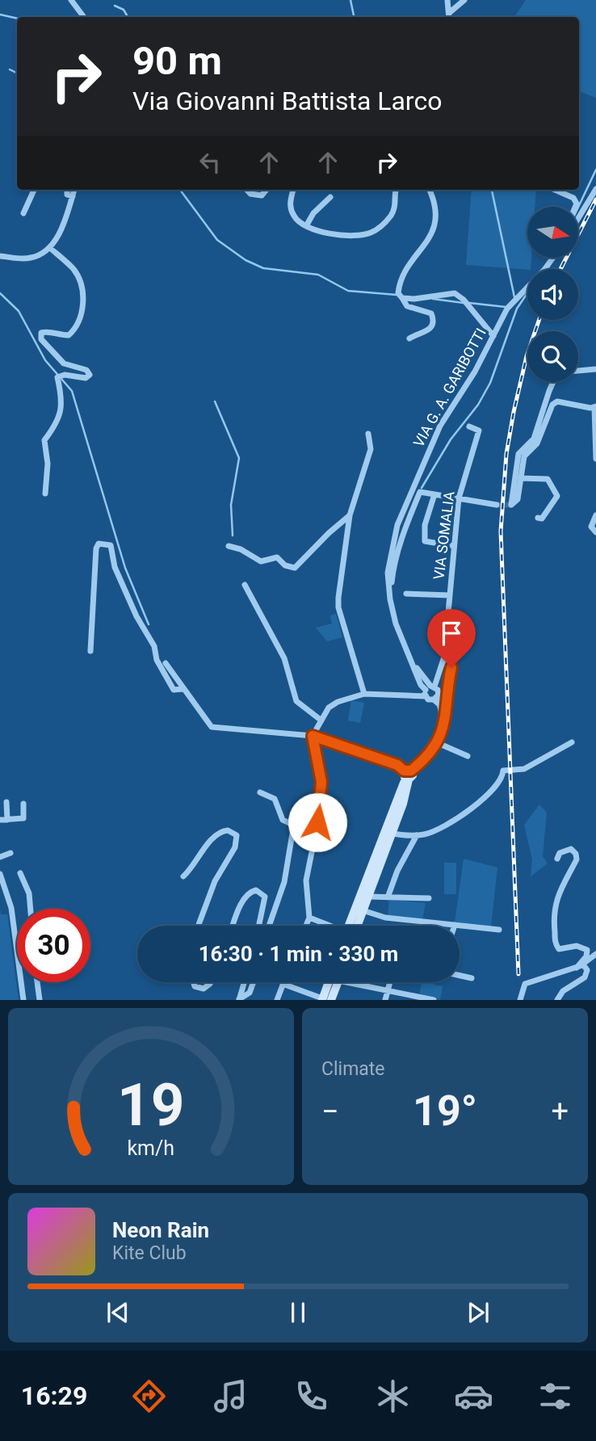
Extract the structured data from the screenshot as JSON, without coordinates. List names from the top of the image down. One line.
{"streets":{"street":["VIA G. A. GARIBOTTI","VIA SOMALIA"]},"north":"right","page":{"turn":["90 m","Via Giovanni Battista Larco"],"limit":"30","trip":"16:30 · 1 min · 330 m","tile":"Climate","heat":["−","19°","+"],"song":["Neon Rain","Kite Club"],"tabs":"16:29","gauge":["19","km/h"]}}
